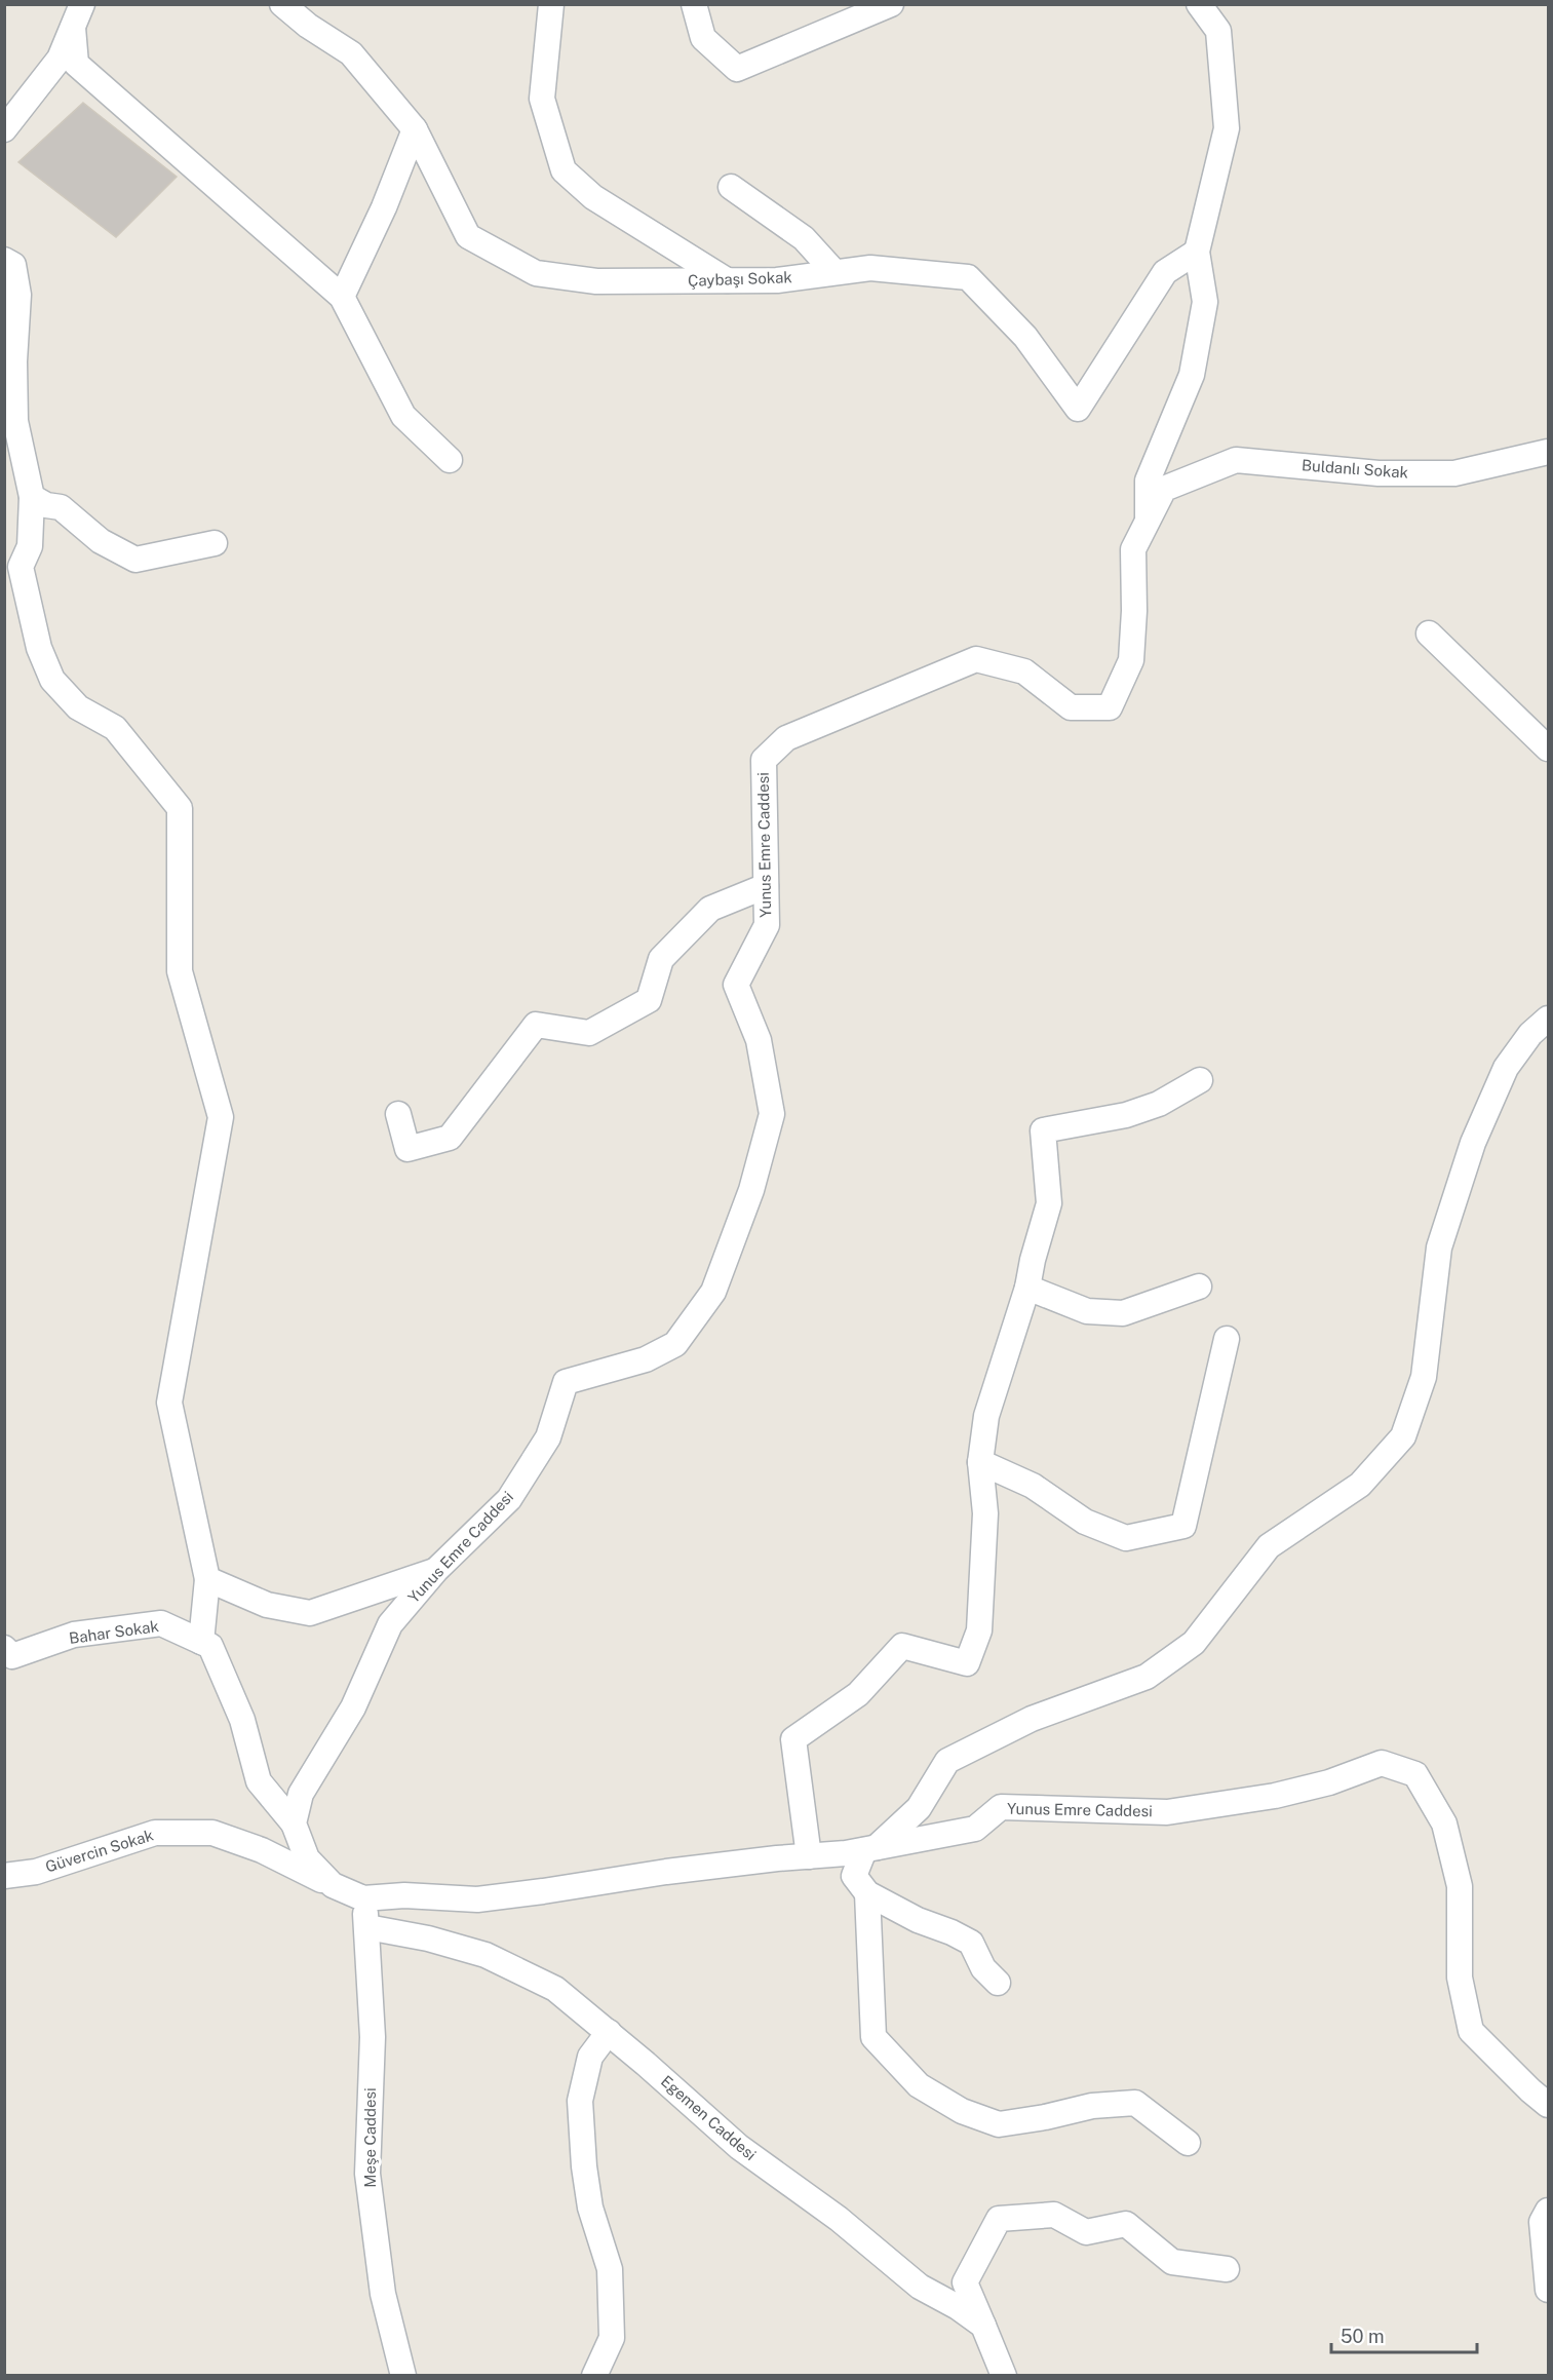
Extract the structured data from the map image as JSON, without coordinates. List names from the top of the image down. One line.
{"streets":{"street":["Çaybaşı Sokak","Buldanlı Sokak","Yunus Emre Caddesi","Bahar Sokak","Güvercin Sokak","Egemen Caddesi","Meşe Caddesi"]},"crossings":[["Çaybaşı Sokak","Yunus Emre Caddesi"],["Buldanlı Sokak","Yunus Emre Caddesi"],["Yunus Emre Caddesi","Bahar Sokak"],["Yunus Emre Caddesi","Güvercin Sokak"],["Yunus Emre Caddesi","Meşe Caddesi"],["Egemen Caddesi","Meşe Caddesi"]],"scale_bar":"50 m"}
